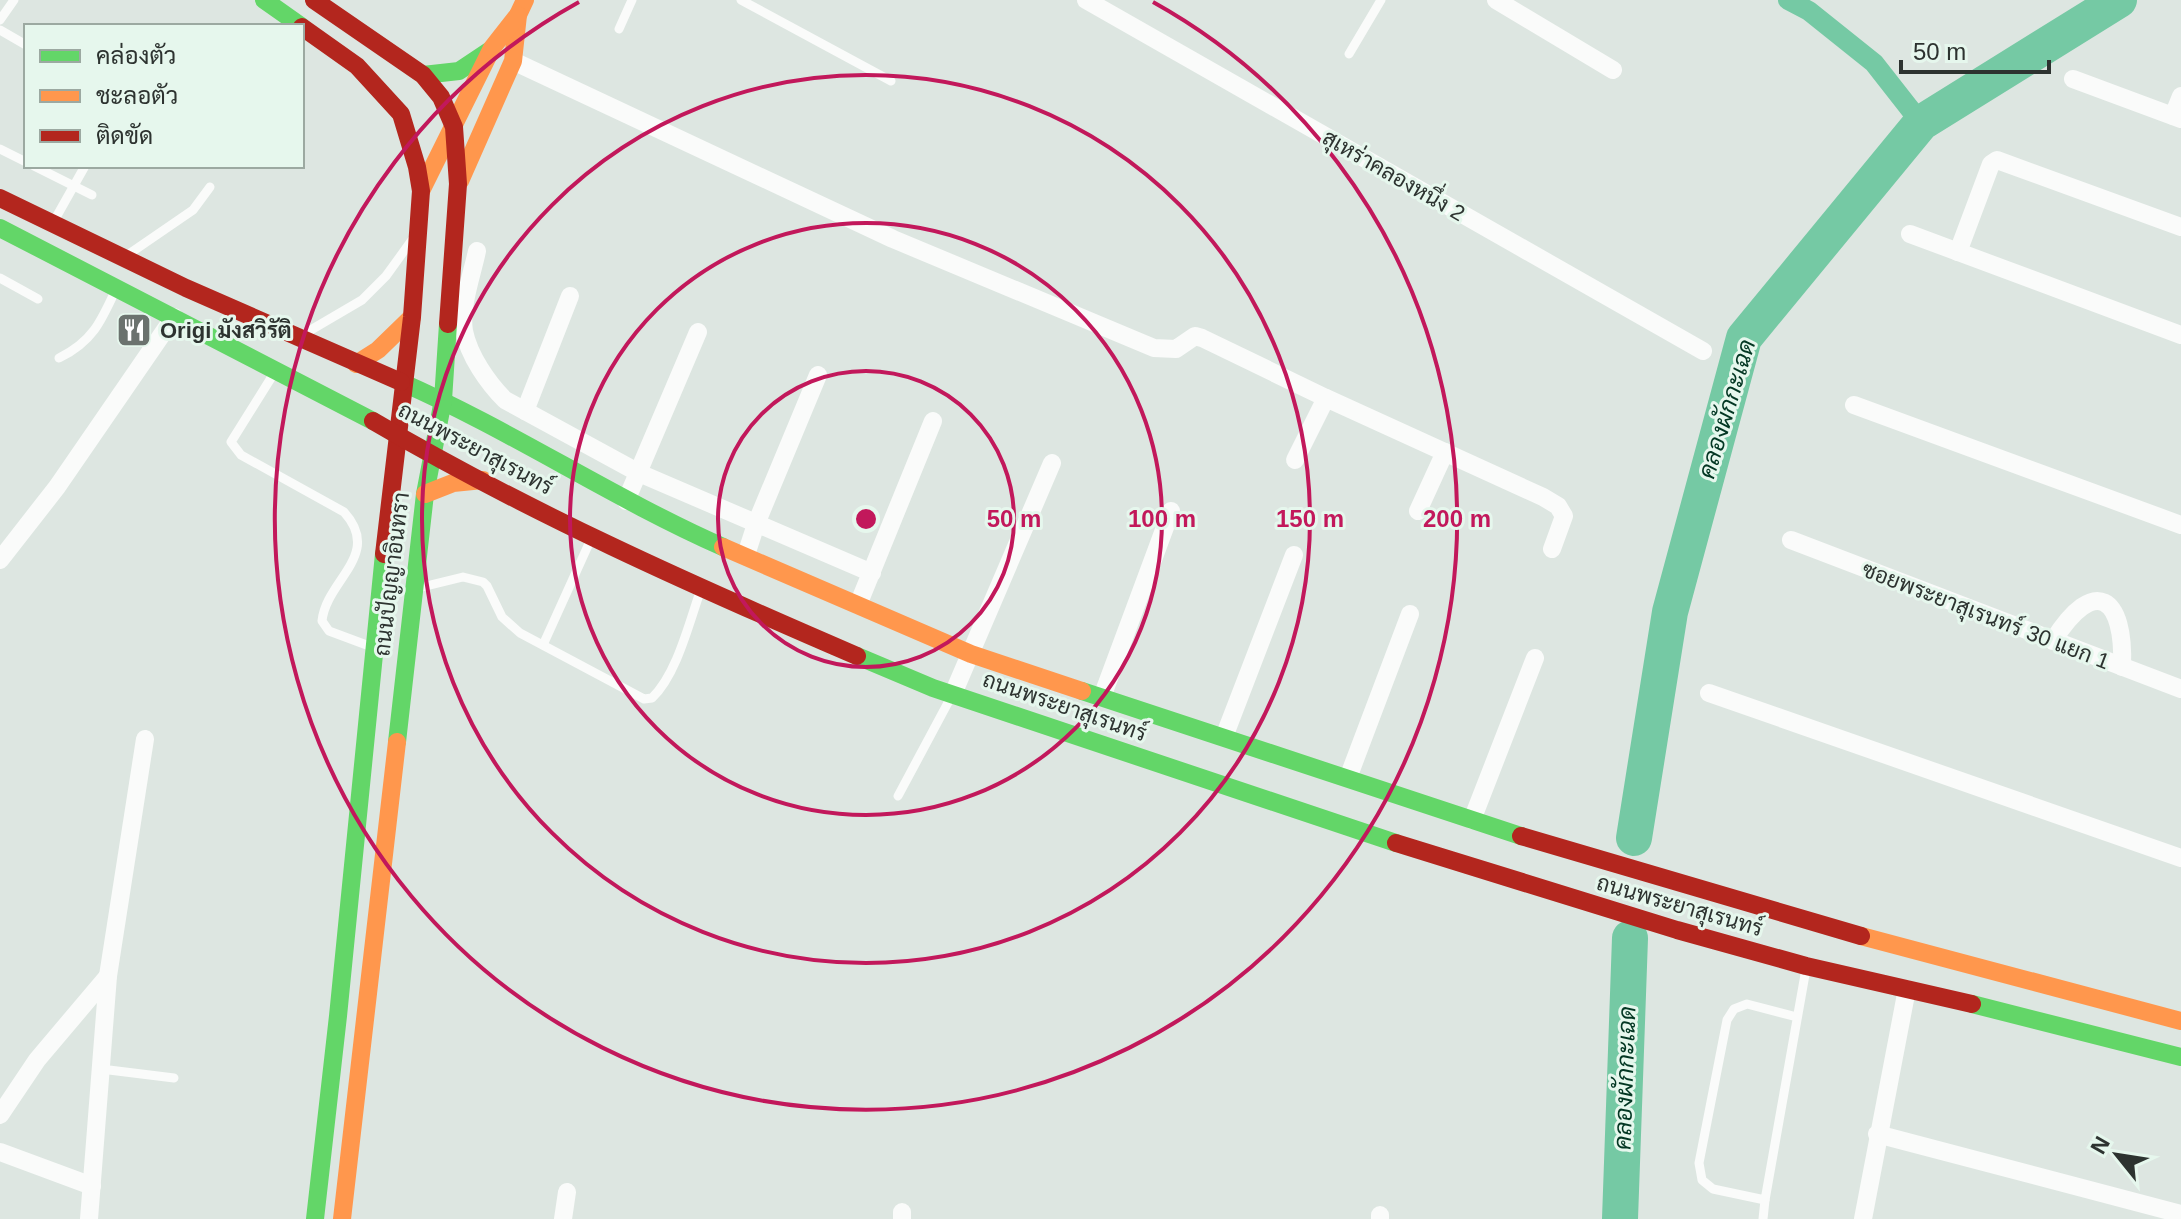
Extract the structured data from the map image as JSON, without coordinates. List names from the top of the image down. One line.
{"streets":{"street":["สุเหร่าคลองหนึ่ง 2","ถนนพระยาสุเรนทร์","ถนนปัญญาอินทรา","ซอยพระยาสุเรนทร์ 30 แยก 1"]},"crossings":[["ถนนพระยาสุเรนทร์","ถนนปัญญาอินทรา"]],"water":["คลองผักกะเฉด"],"places":{"restaurant":["Origi มังสวิรัติ"]},"legend":["คล่องตัว","ชะลอตัว","ติดขัด"],"scale_bar":"50 m","north":"top left","rings":["50 m","100 m","150 m","200 m"]}
